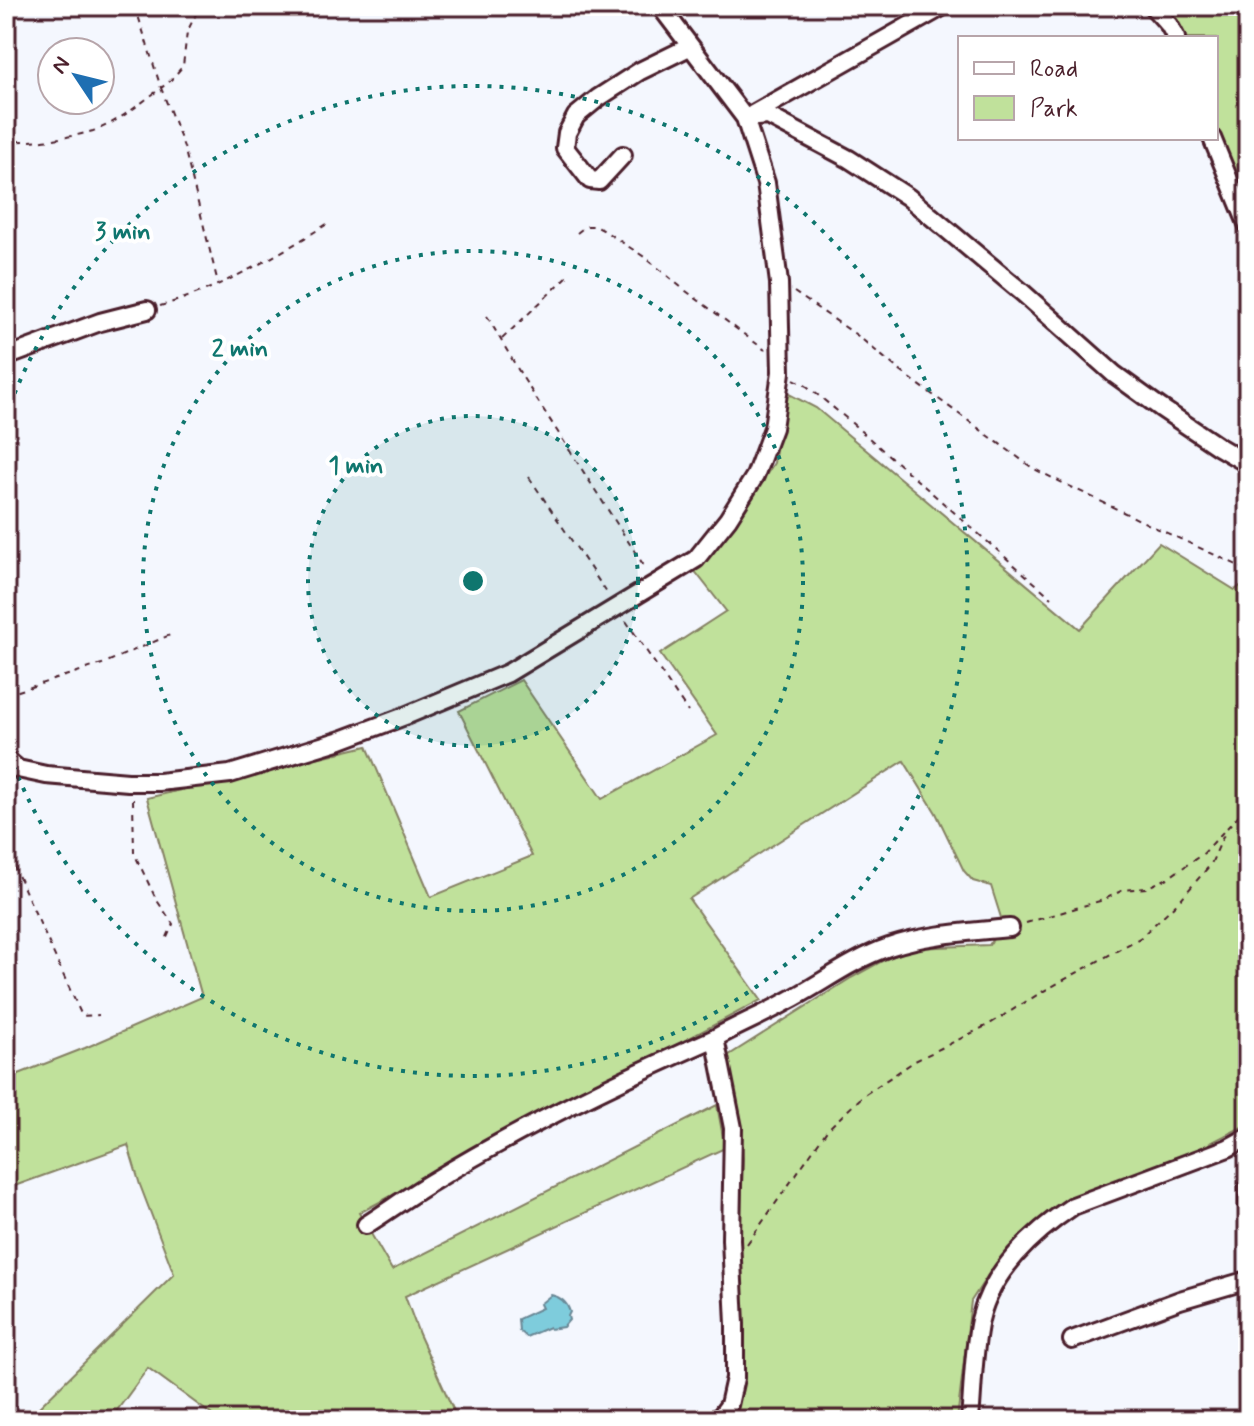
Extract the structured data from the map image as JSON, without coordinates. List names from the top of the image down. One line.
{"legend":["Road","Park"],"north":"top left","rings":["3 min","2 min","1 min"]}
